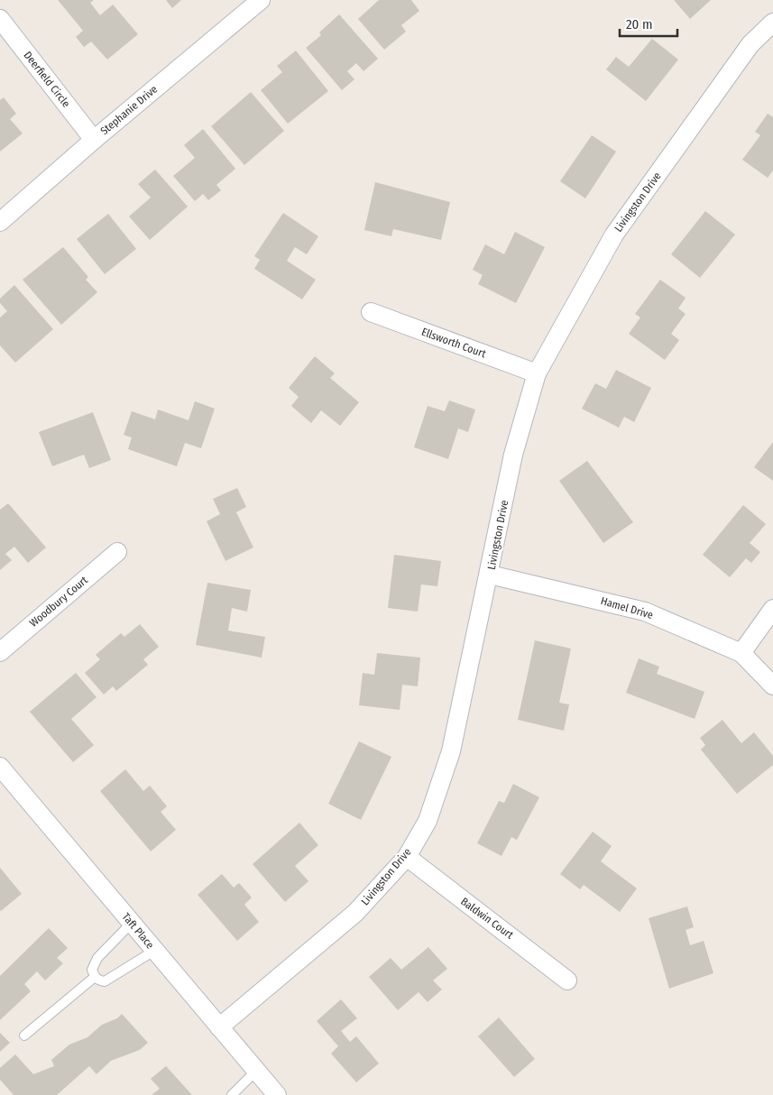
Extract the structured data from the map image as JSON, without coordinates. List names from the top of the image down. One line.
{"streets":{"street":["Deerfield Circle","Stephanie Drive","Livingston Drive","Ellsworth Court","Woodbury Court","Hamel Drive","Baldwin Court","Taft Place"]},"crossings":[["Deerfield Circle","Stephanie Drive"],["Livingston Drive","Ellsworth Court"],["Livingston Drive","Hamel Drive"],["Livingston Drive","Baldwin Court"],["Livingston Drive","Taft Place"]],"scale_bar":"20 m"}
